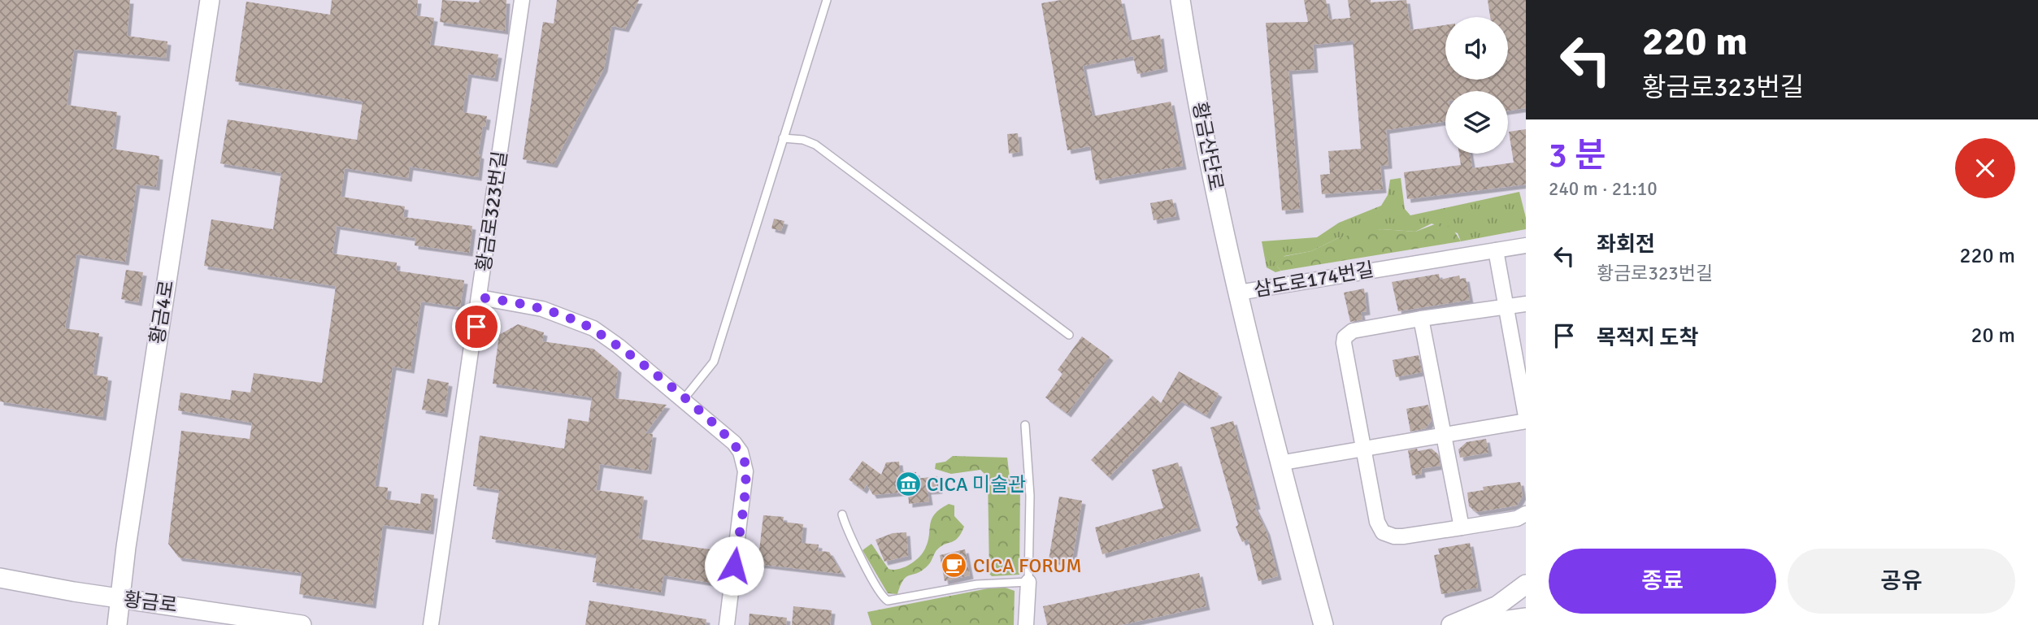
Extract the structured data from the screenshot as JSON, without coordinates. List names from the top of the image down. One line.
{"streets":{"street":["황금산단로","황금로323번길","삼도로174번길","황금4로","황금로"]},"crossings":[["황금산단로","삼도로174번길"],["황금4로","황금로"]],"places":{"museum":["CICA 미술관"],"cafe":["CICA FORUM"]},"page":{"turn":["220 m","황금로323번길"],"heading":["3 분","240 m · 21:10"],"list":[{"name":"좌회전","note":"황금로323번길","value":"220 m"},{"name":"목적지 도착","value":"20 m"}],"buttons":["종료","공유"]}}
